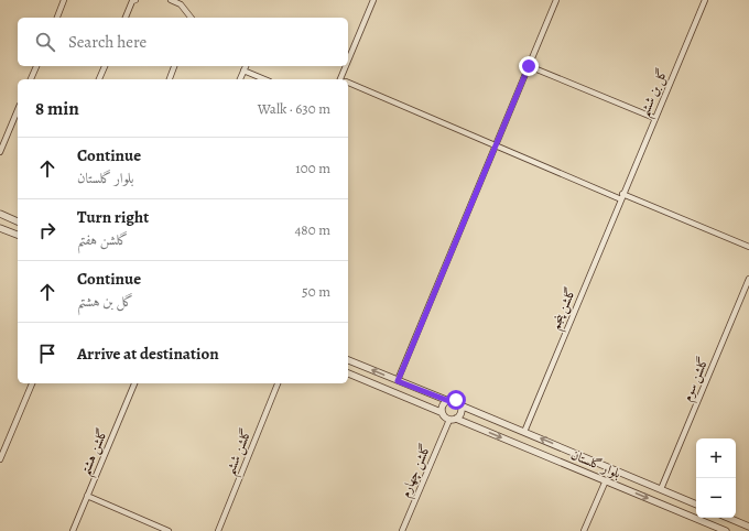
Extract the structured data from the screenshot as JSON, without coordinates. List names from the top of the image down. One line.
{"streets":{"street":["گل بن ششم","گلشن پنجم","گلشن سوم","گلشن هشتم","گلشن ششم","بلوار گلستان","گلشن چهارم"]},"crossings":[["گل بن ششم","گلشن پنجم"],["گلشن پنجم","بلوار گلستان"],["گلشن سوم","بلوار گلستان"],["بلوار گلستان","گلشن چهارم"]],"page":{"search":"Search here","heading":["8 min","Walk · 630 m"],"list":[["Continue","بلوار گلستان","100 m"],["Turn right","گلشن هفتم","480 m"],["Continue","گل بن هشتم","50 m"],"Arrive at destination"],"map_buttons":["+","−"]}}
